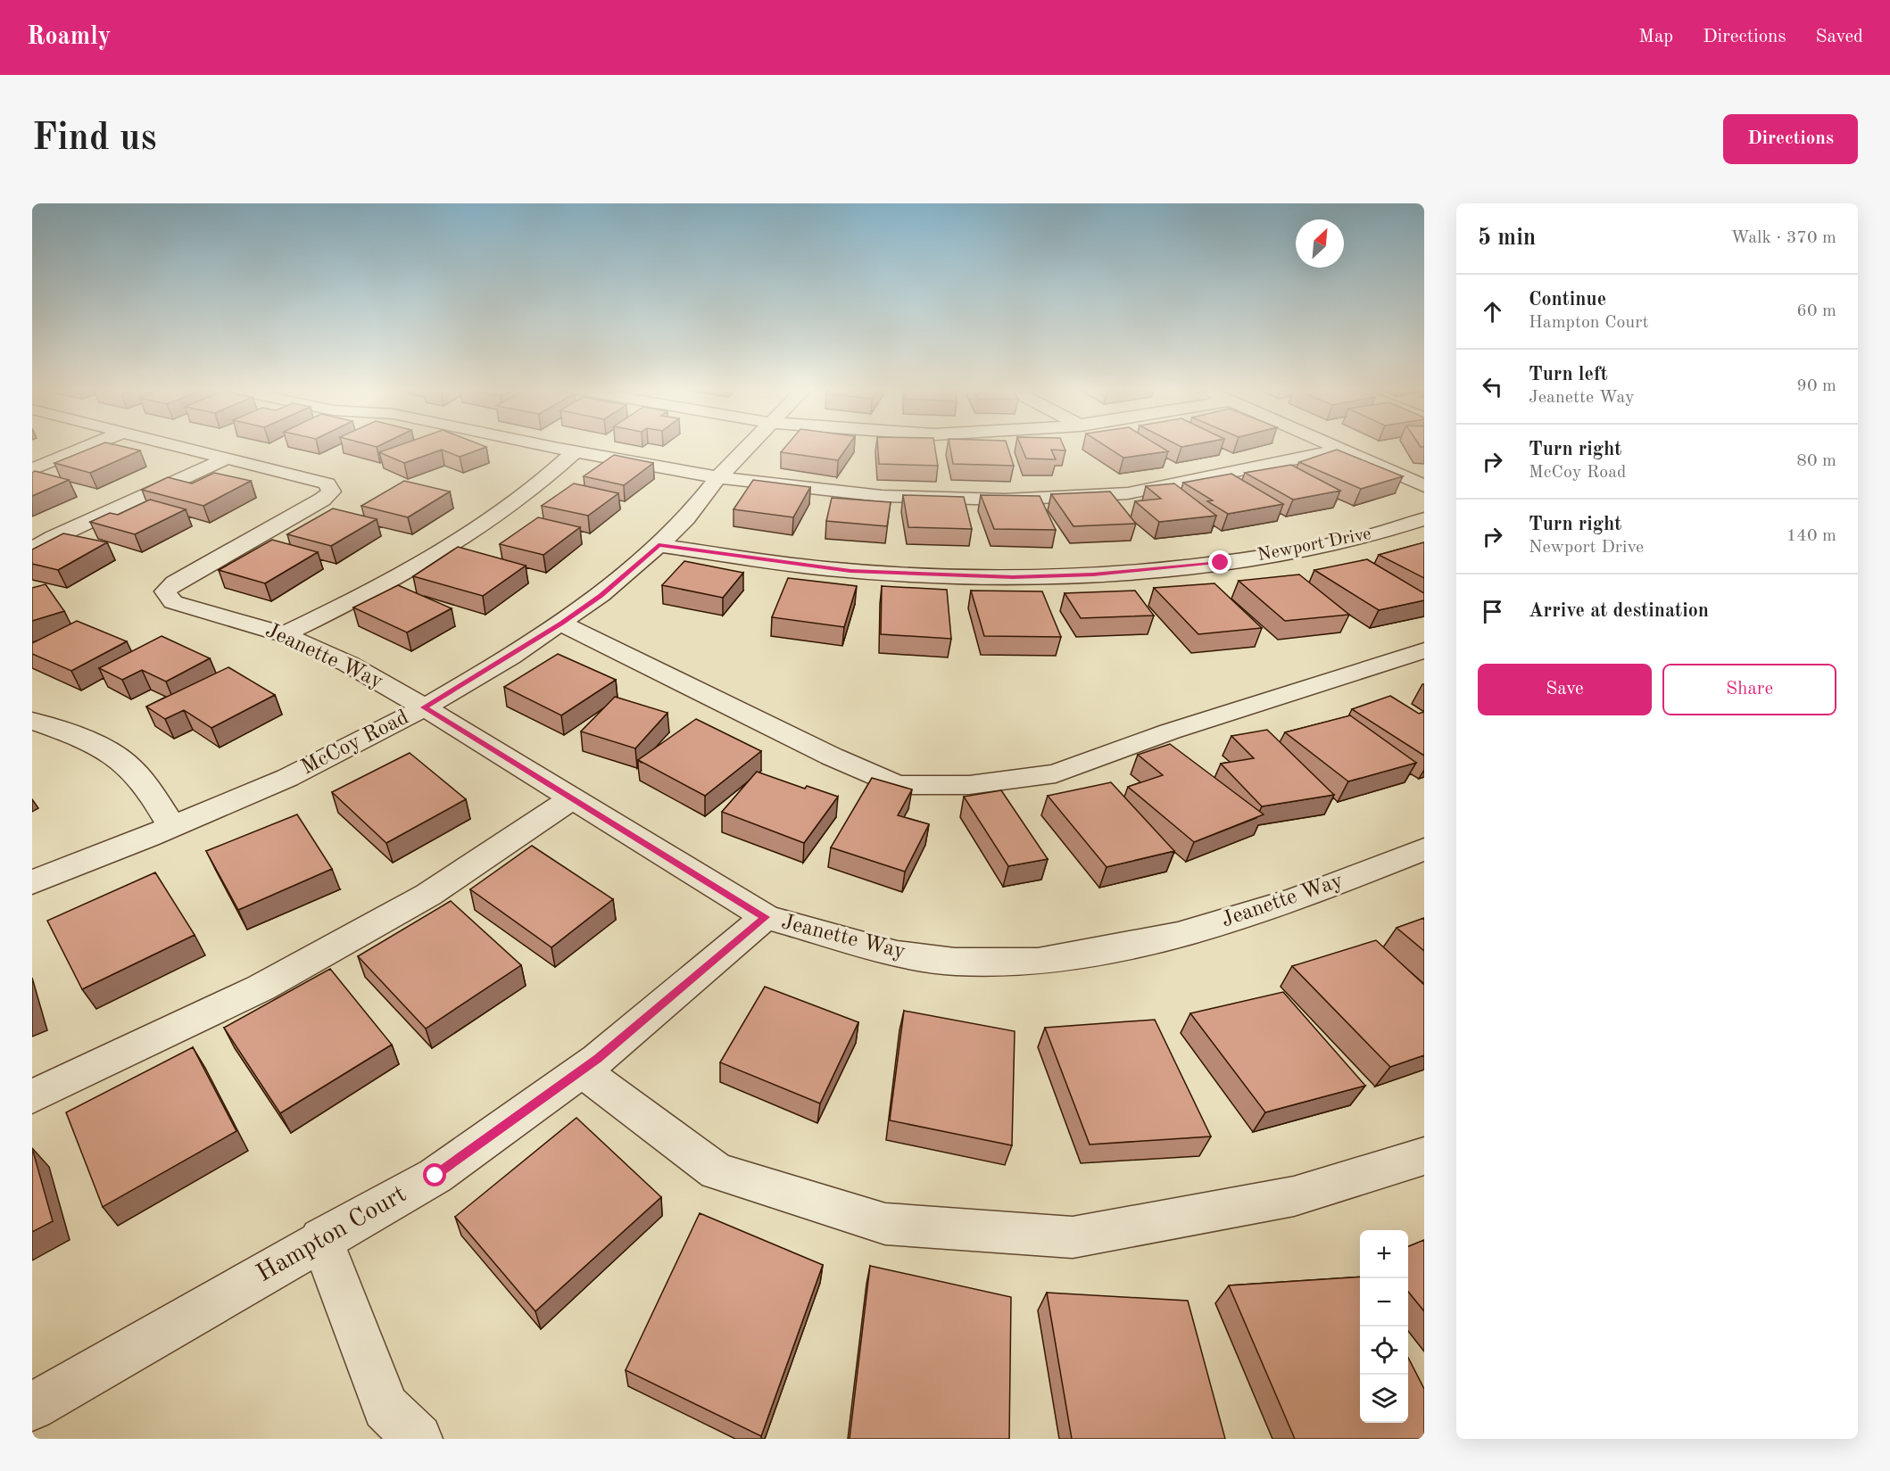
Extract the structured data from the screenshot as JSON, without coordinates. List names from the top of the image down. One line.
{"streets":{"street":["Newport Drive","Jeanette Way","McCoy Road","Hampton Court"]},"crossings":[["Newport Drive","McCoy Road"],["Jeanette Way","McCoy Road"],["Jeanette Way","Hampton Court"]],"north":"top right","page":{"header":"Roamly","nav":["Map","Directions","Saved"],"buttons":["Directions",["Save","Share"]],"title":"Find us","heading":["5 min","Walk · 370 m"],"list":[["Continue","Hampton Court","60 m"],["Turn left","Jeanette Way","90 m"],["Turn right","McCoy Road","80 m"],["Turn right","Newport Drive","140 m"],"Arrive at destination"],"map_buttons":["+","−"]}}
